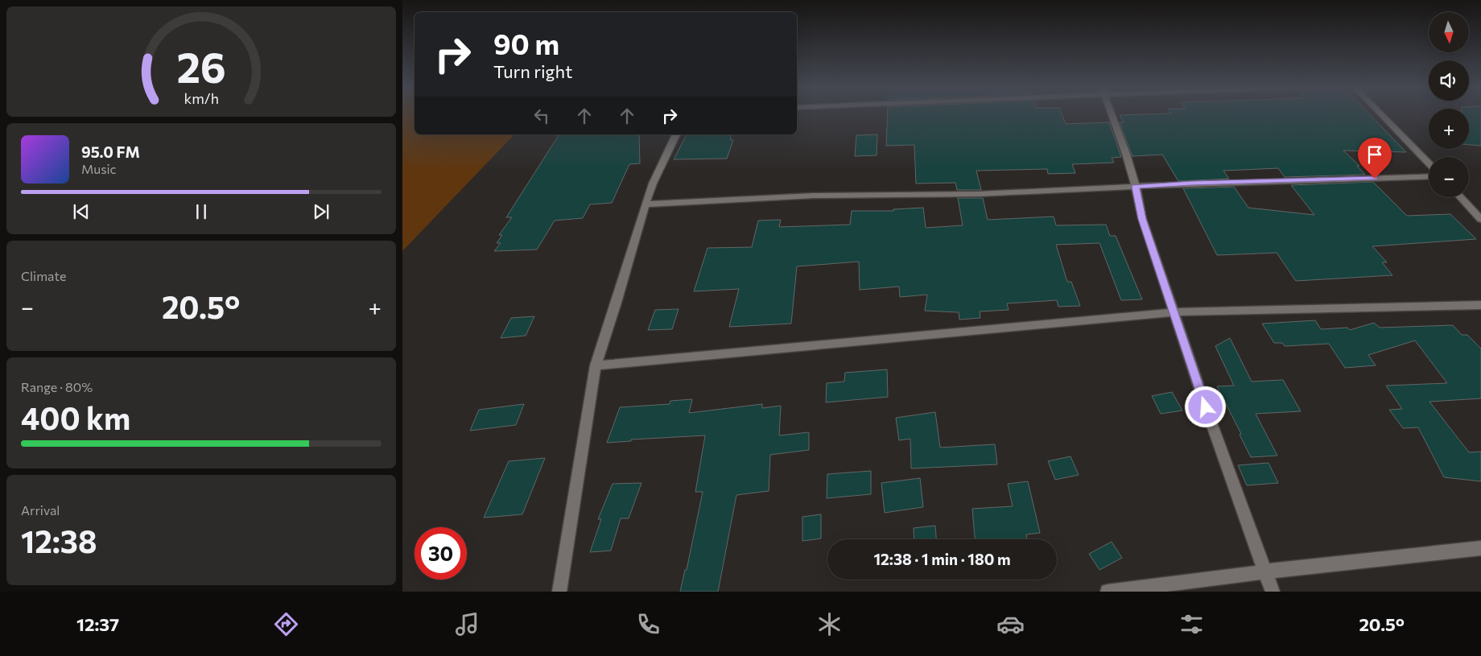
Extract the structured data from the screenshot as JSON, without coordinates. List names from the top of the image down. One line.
{"north":"bottom","page":{"map_buttons":["+","−"],"turn":["90 m","Turn right"],"song":["95.0 FM","Music"],"tile":["Climate",["Range · 80%","400 km"],["Arrival","12:38"]],"heat":["−","20.5°","+"],"limit":"30","trip":"12:38 · 1 min · 180 m","tabs":["12:37","20.5°"],"gauge":["26","km/h"]}}
